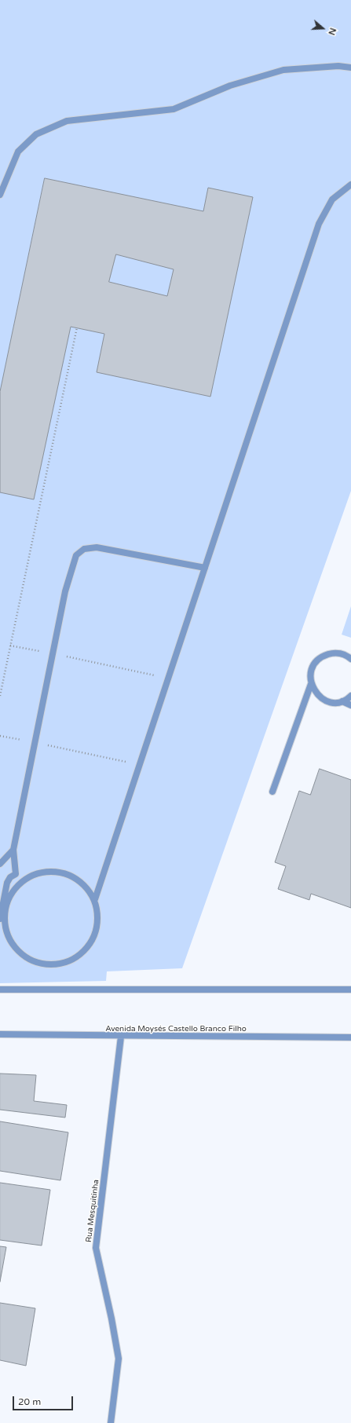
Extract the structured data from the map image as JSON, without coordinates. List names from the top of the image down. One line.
{"streets":{"street":["Avenida Moysés Castello Branco Filho","Rua Mesquitinha"]},"crossings":[["Avenida Moysés Castello Branco Filho","Rua Mesquitinha"]],"scale_bar":"20 m","north":"right"}
